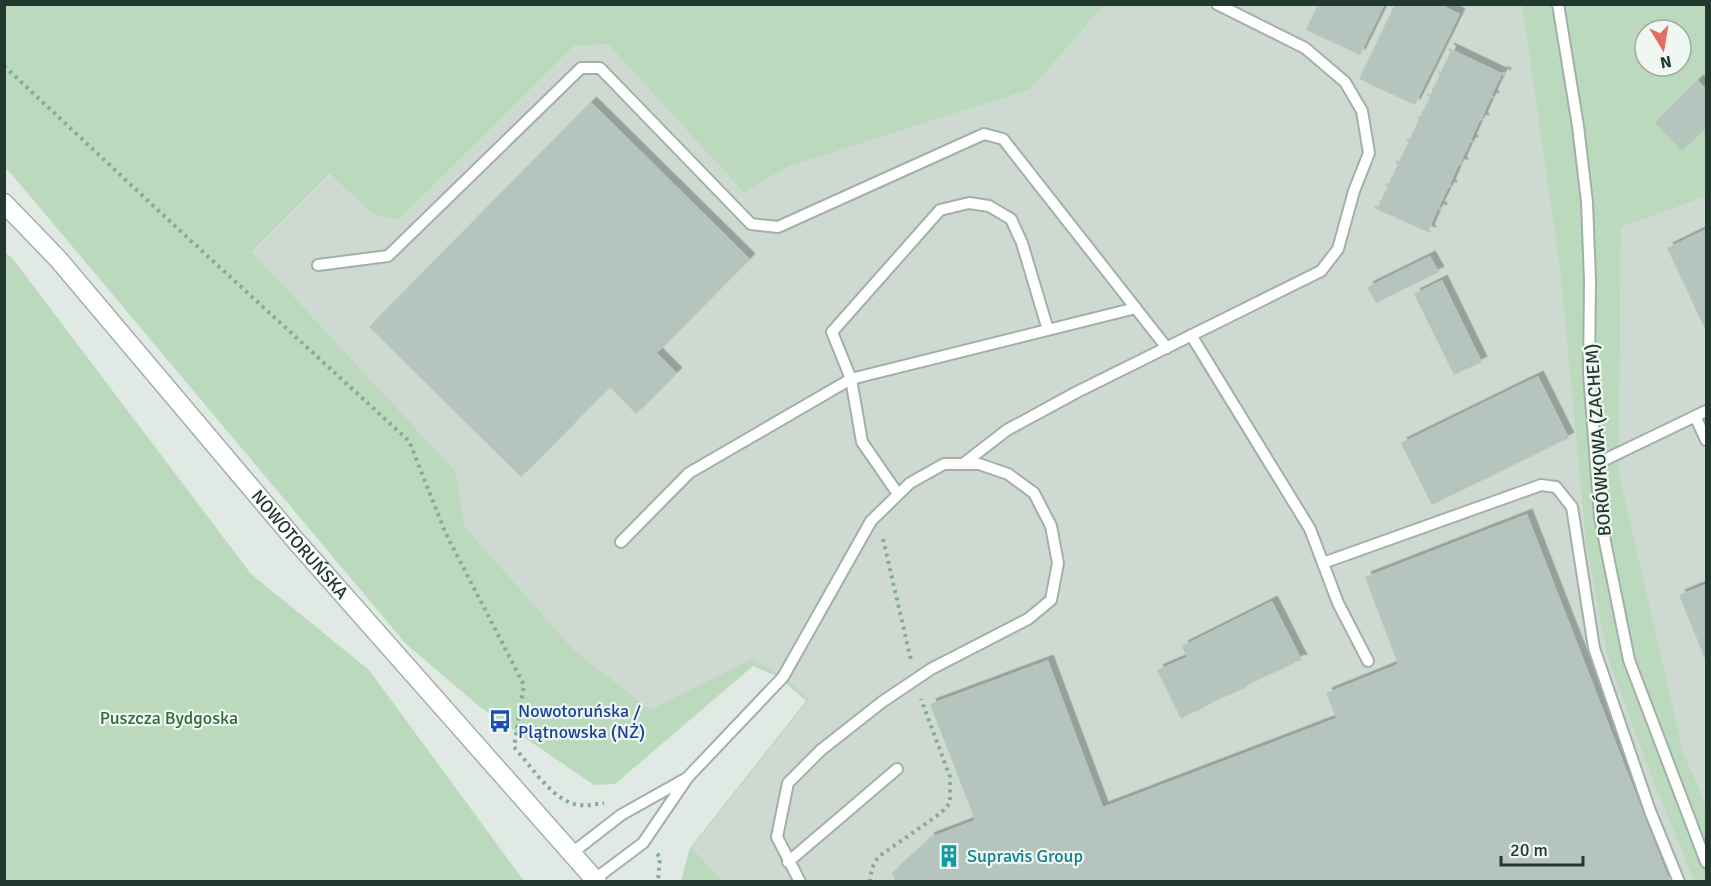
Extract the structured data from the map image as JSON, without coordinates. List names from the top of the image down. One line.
{"streets":{"main road":["NOWOTORUŃSKA"],"lane":["BORÓWKOWA (ZACHEM)"]},"parks":["Puszcza Bydgoska"],"places":{"bus stop":["Nowotoruńska / Plątnowska (NŻ)"],"building":["Supravis Group"]},"scale_bar":"20 m","north":"bottom"}
